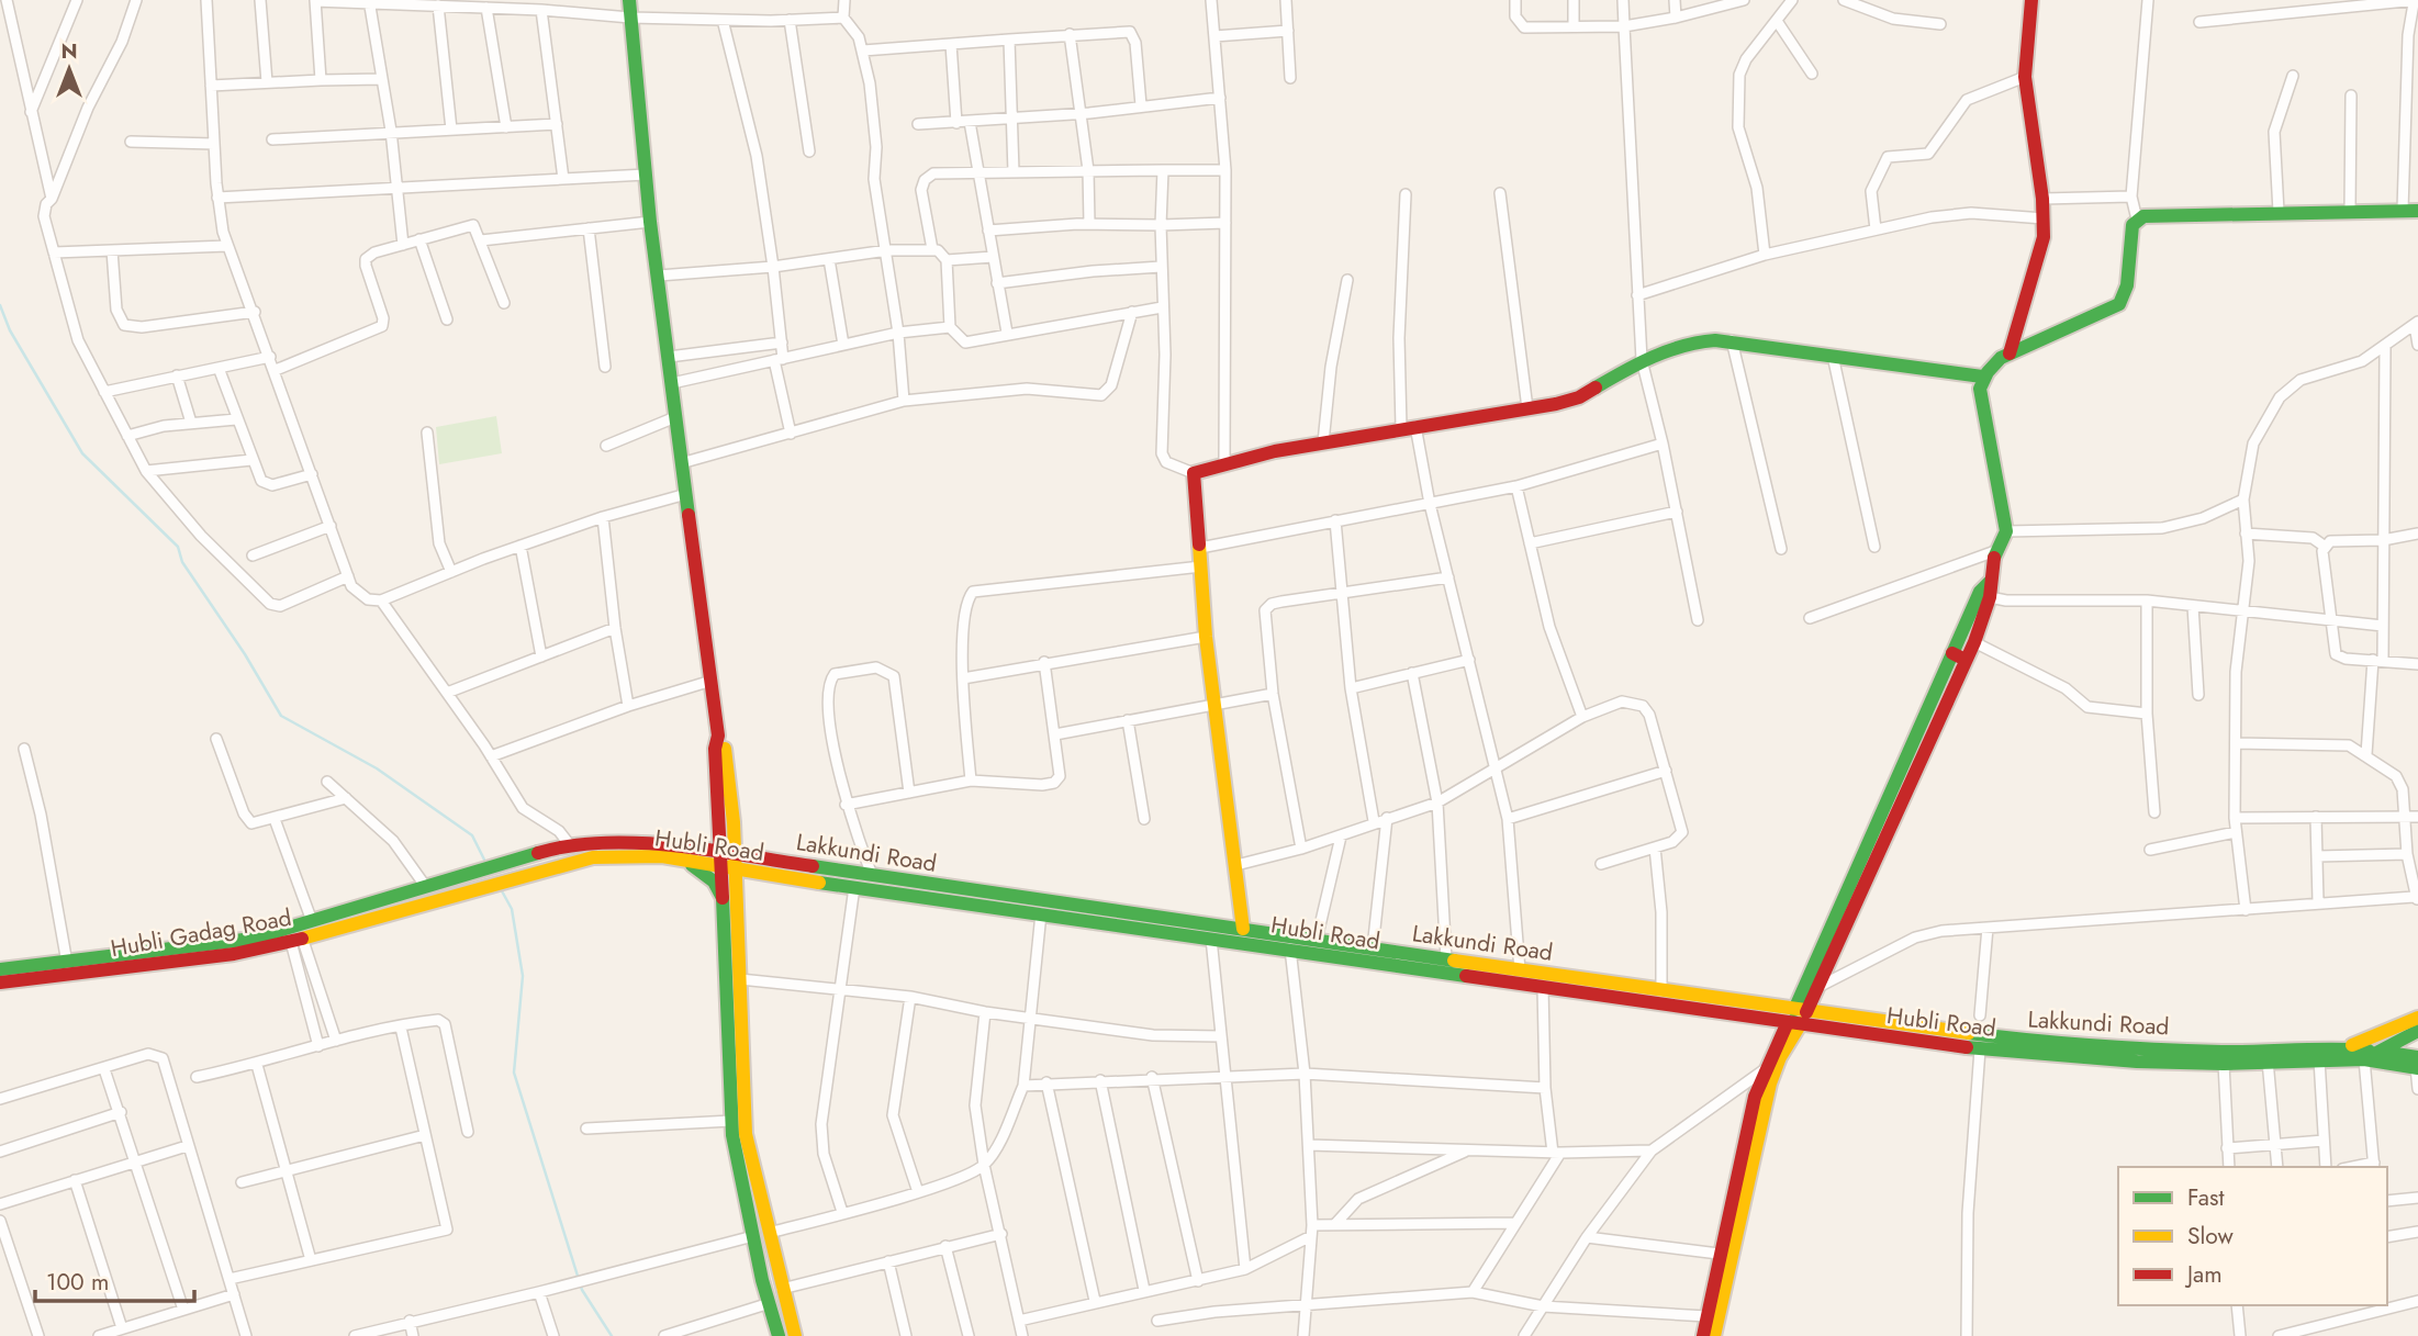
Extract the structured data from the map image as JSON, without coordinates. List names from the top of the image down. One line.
{"streets":{"main road":["Hubli Road","Lakkundi Road","Hubli Gadag Road"]},"crossings":[["Hubli Road","Lakkundi Road"],["Hubli Road","Hubli Gadag Road"]],"legend":["Fast","Slow","Jam"],"scale_bar":"100 m","north":"top"}
